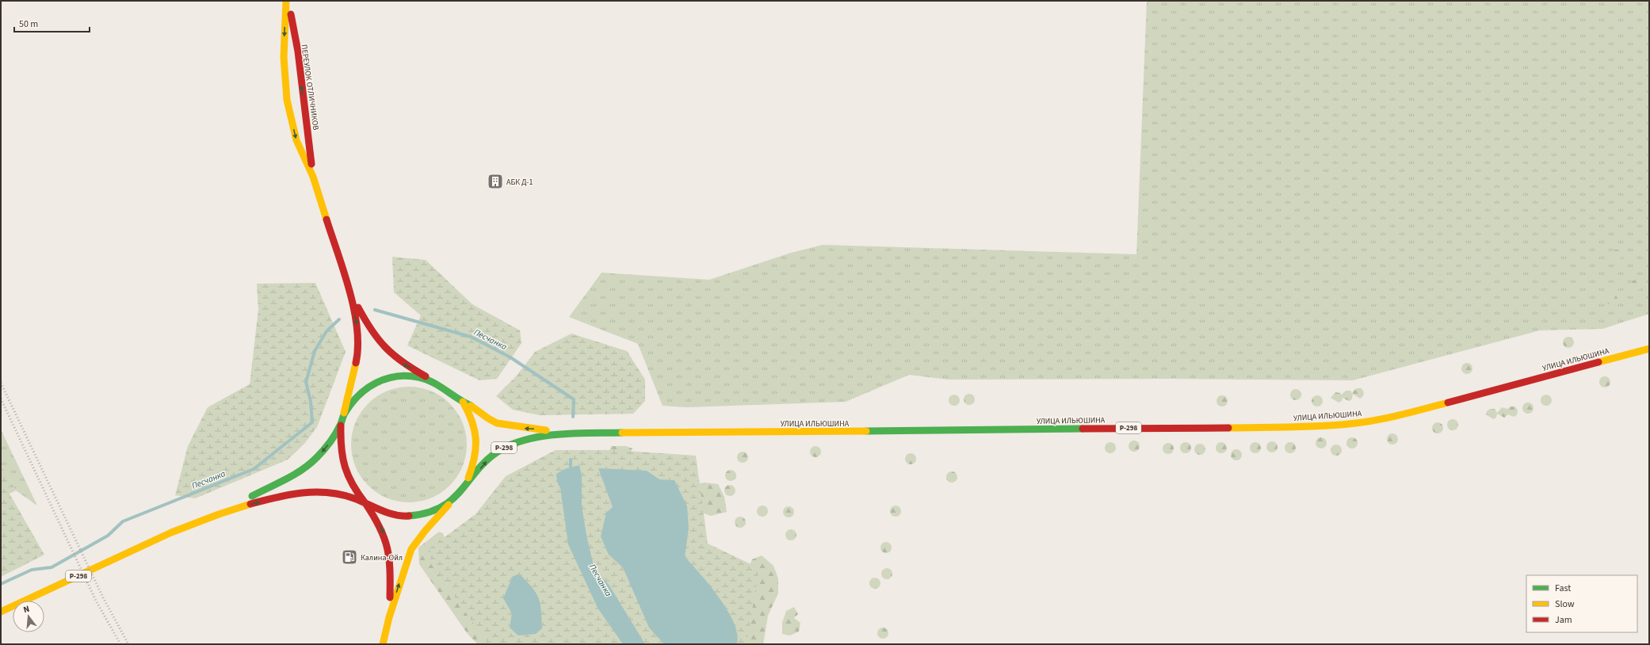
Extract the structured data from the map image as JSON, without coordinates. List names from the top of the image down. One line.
{"streets":{"main road":["ПЕРЕУЛОК ОТЛИЧНИКОВ","УЛИЦА ИЛЬЮШИНА","Р-298"]},"crossings":[["УЛИЦА ИЛЬЮШИНА","Р-298"]],"water":["Песчанка"],"places":{"building":["АБК Д-1"],"fuel station":["Калина-Ойл"]},"legend":["Fast","Slow","Jam"],"scale_bar":"50 m","north":"top"}
